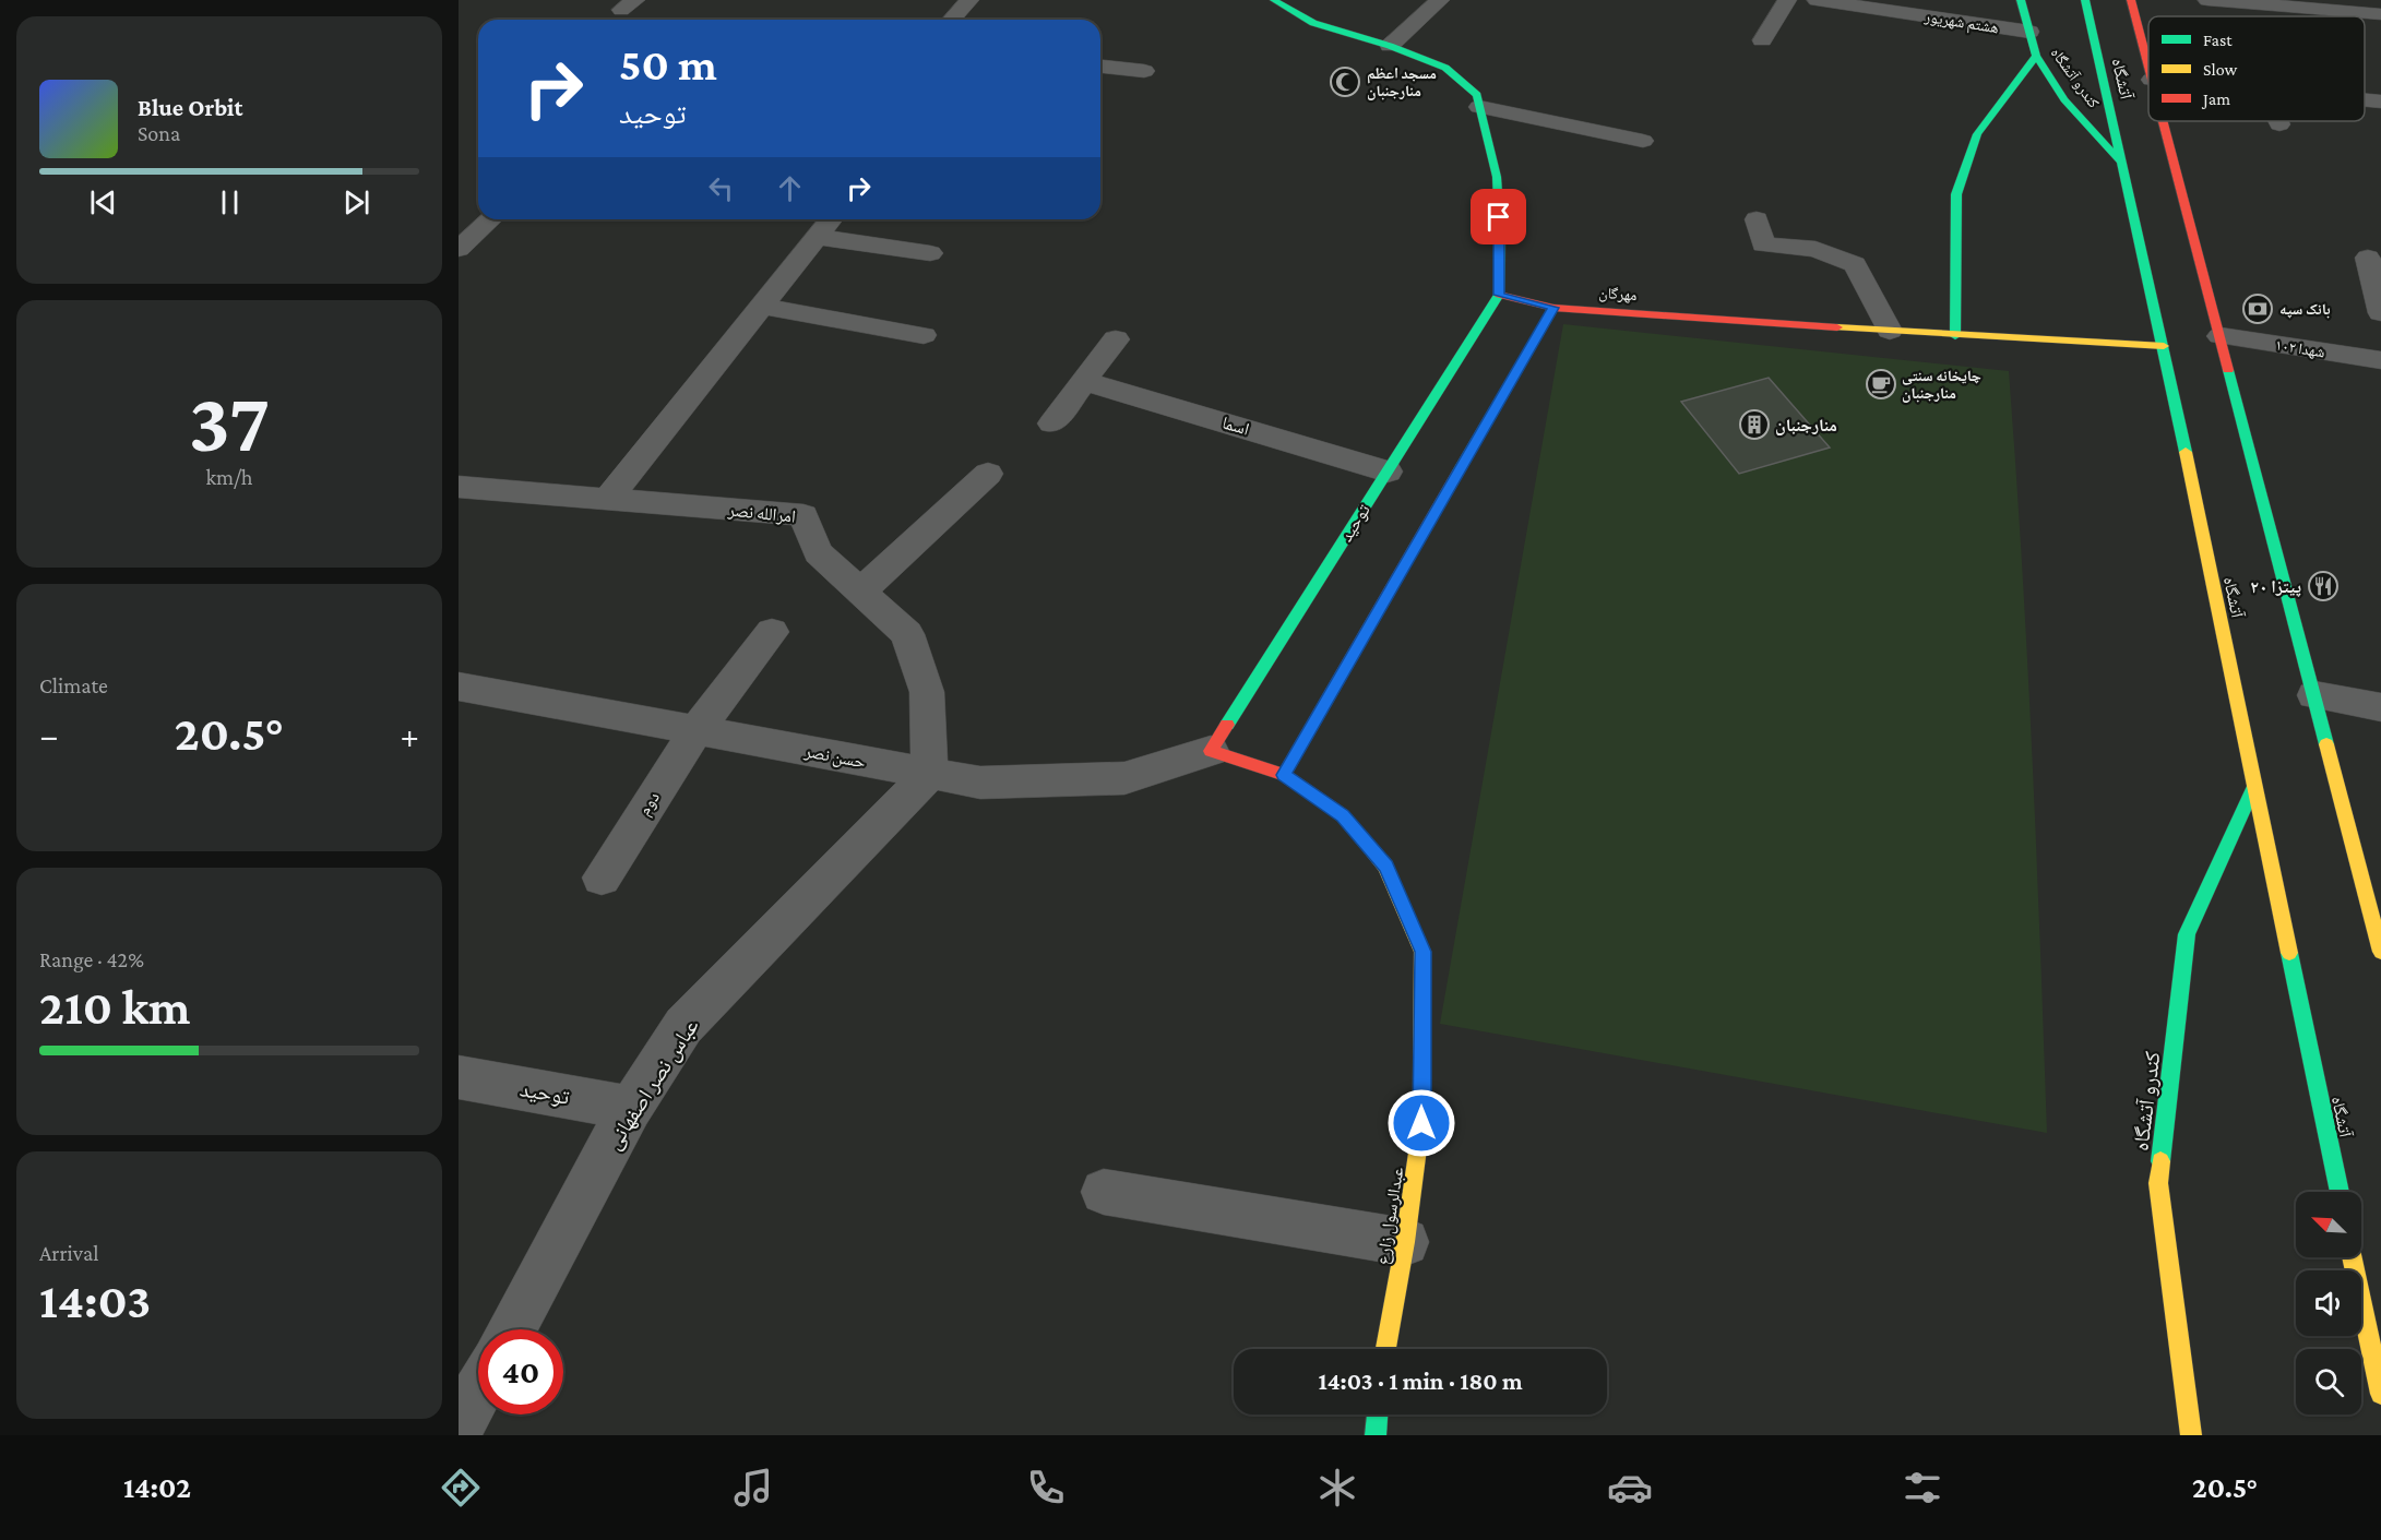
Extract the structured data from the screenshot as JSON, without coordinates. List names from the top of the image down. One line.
{"streets":{"main road":["کندرو آتشگاه","آتشگاه","مهرگان","توحید","عبدالرسول زارع"],"street":["هشتم شهریور","شهدا ۱۰۲","اسما","امرالله نصر","حسن نصر","دوم","عباس نصر اصفهانی"]},"crossings":[["هشتم شهریور","کندرو آتشگاه"],["کندرو آتشگاه","آتشگاه"],["آتشگاه","مهرگان"],["آتشگاه","شهدا ۱۰۲"],["مهرگان","توحید"],["اسما","توحید"],["امرالله نصر","حسن نصر"],["امرالله نصر","عباس نصر اصفهانی"],["توحید","حسن نصر"],["توحید","عباس نصر اصفهانی"],["توحید","عبدالرسول زارع"],["حسن نصر","دوم"],["حسن نصر","عباس نصر اصفهانی"],["حسن نصر","عبدالرسول زارع"]],"places":{"mosque":["مسجد اعظم منارجنبان"],"bank":["بانک سپه"],"cafe":["چایخانه سنتی منارجنبان"],"building":["منارجنبان"],"restaurant":["پیتزا ۲۰"]},"legend":["Fast","Slow","Jam"],"north":"top left","page":{"turn":["50 m","توحید"],"song":["Blue Orbit","Sona"],"tile":[["37","km/h"],"Climate",["Range · 42%","210 km"],["Arrival","14:03"]],"heat":["−","20.5°","+"],"limit":"40","trip":"14:03 · 1 min · 180 m","tabs":["14:02","20.5°"]}}
